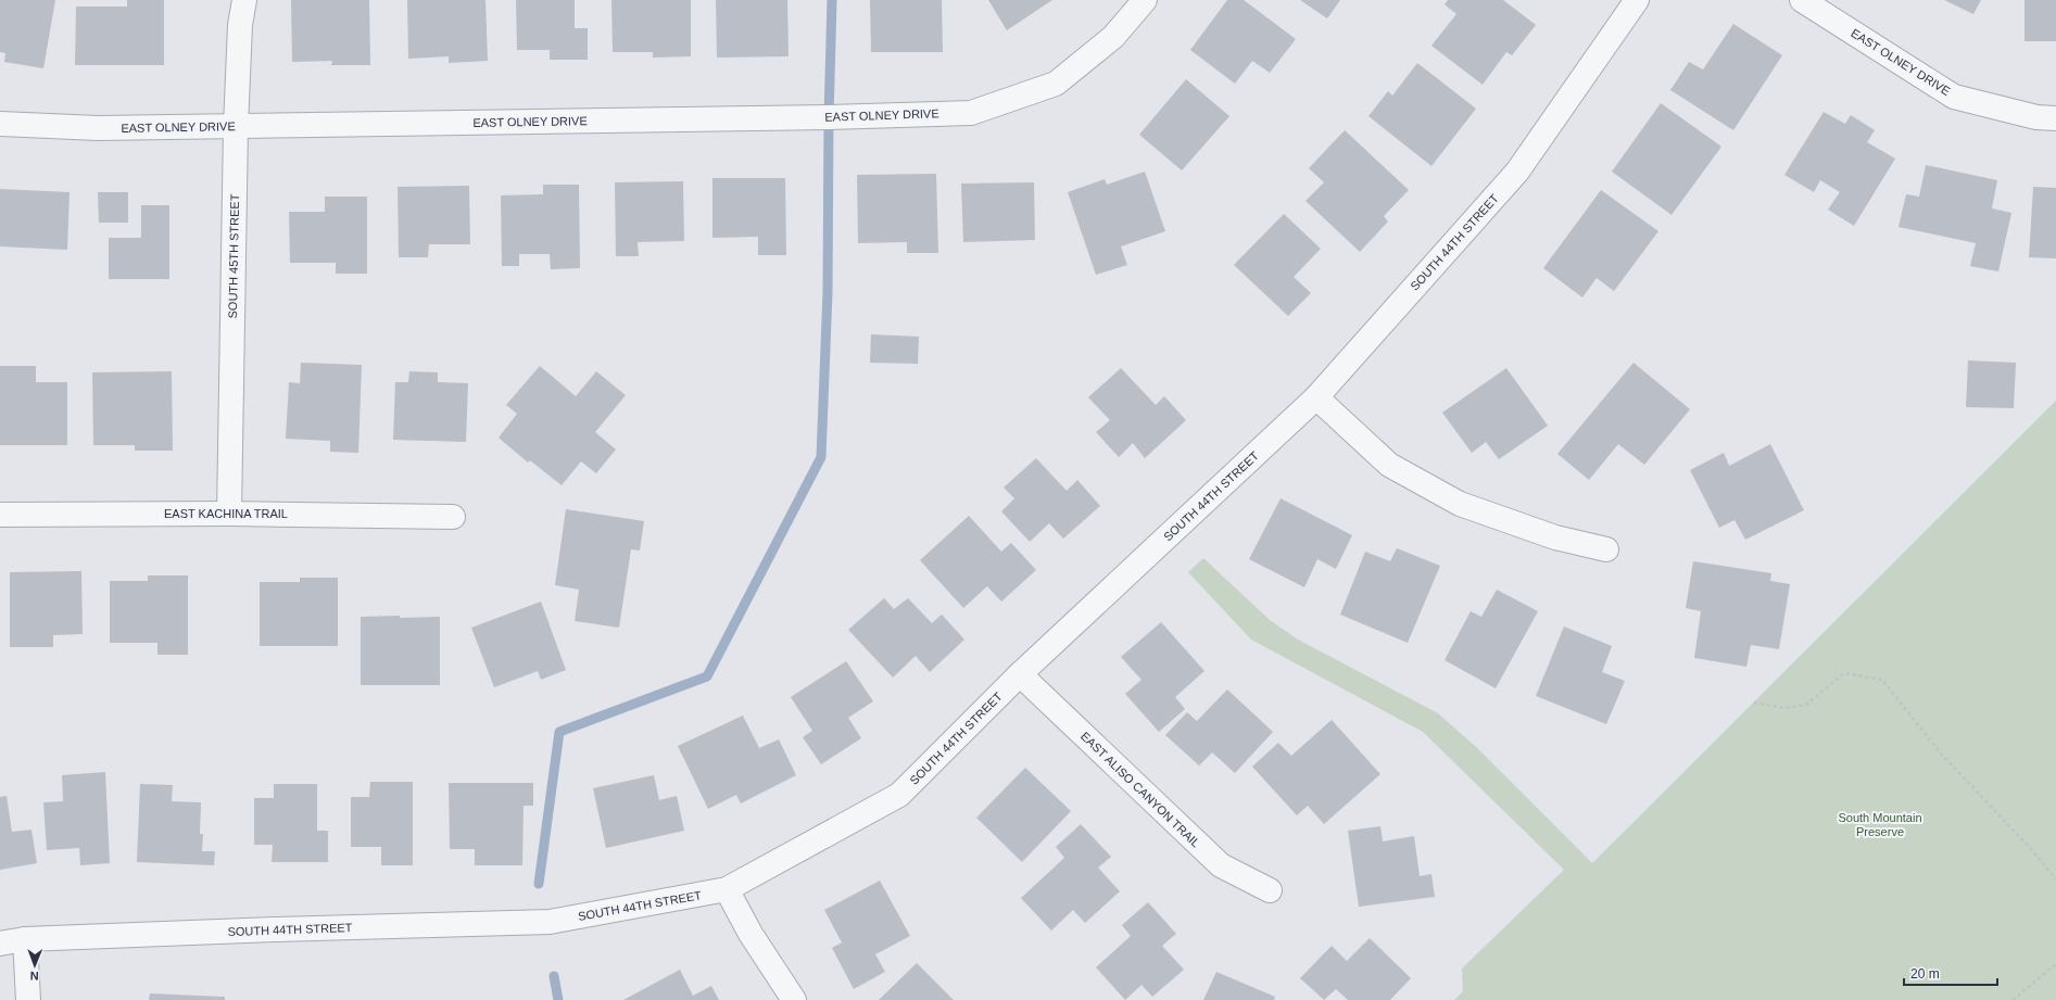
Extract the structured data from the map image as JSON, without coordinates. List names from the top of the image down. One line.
{"streets":{"street":["EAST OLNEY DRIVE","SOUTH 44TH STREET","SOUTH 45TH STREET","EAST KACHINA TRAIL","EAST ALISO CANYON TRAIL"]},"crossings":[["EAST OLNEY DRIVE","SOUTH 45TH STREET"],["SOUTH 44TH STREET","EAST ALISO CANYON TRAIL"],["SOUTH 45TH STREET","EAST KACHINA TRAIL"]],"parks":["South Mountain Preserve"],"scale_bar":"20 m","north":"bottom"}
